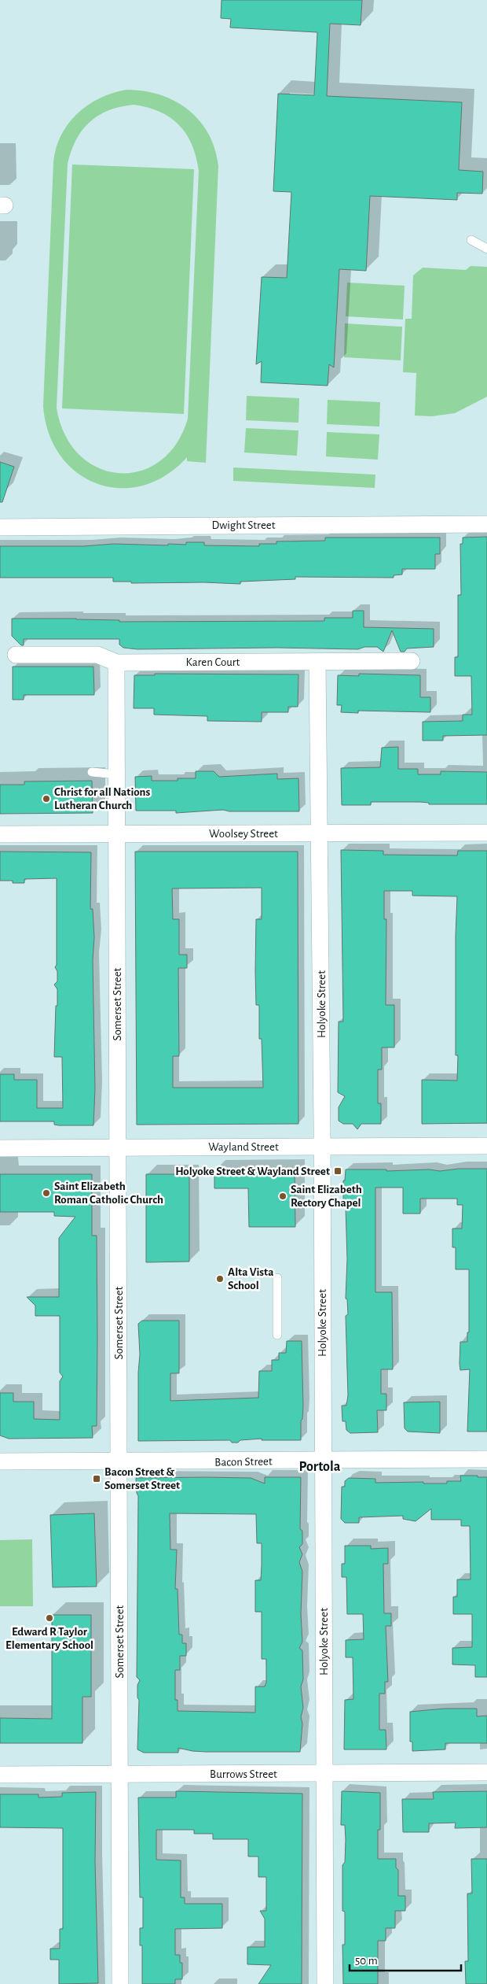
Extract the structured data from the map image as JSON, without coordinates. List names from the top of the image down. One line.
{"streets":{"street":["Dwight Street","Karen Court","Woolsey Street","Somerset Street","Holyoke Street","Wayland Street","Bacon Street","Burrows Street"]},"crossings":[["Karen Court","Somerset Street"],["Karen Court","Holyoke Street"],["Woolsey Street","Somerset Street"],["Woolsey Street","Holyoke Street"],["Somerset Street","Wayland Street"],["Somerset Street","Bacon Street"],["Somerset Street","Burrows Street"],["Holyoke Street","Wayland Street"],["Holyoke Street","Bacon Street"],["Holyoke Street","Burrows Street"]],"districts":["Portola"],"places":{"other":["Christ for all Nations Lutheran Church","Saint Elizabeth Roman Catholic Church","Saint Elizabeth Rectory Chapel","Alta Vista School","Edward R Taylor Elementary School"],"transit":["Holyoke Street & Wayland Street","Bacon Street & Somerset Street"]},"scale_bar":"50 m"}
